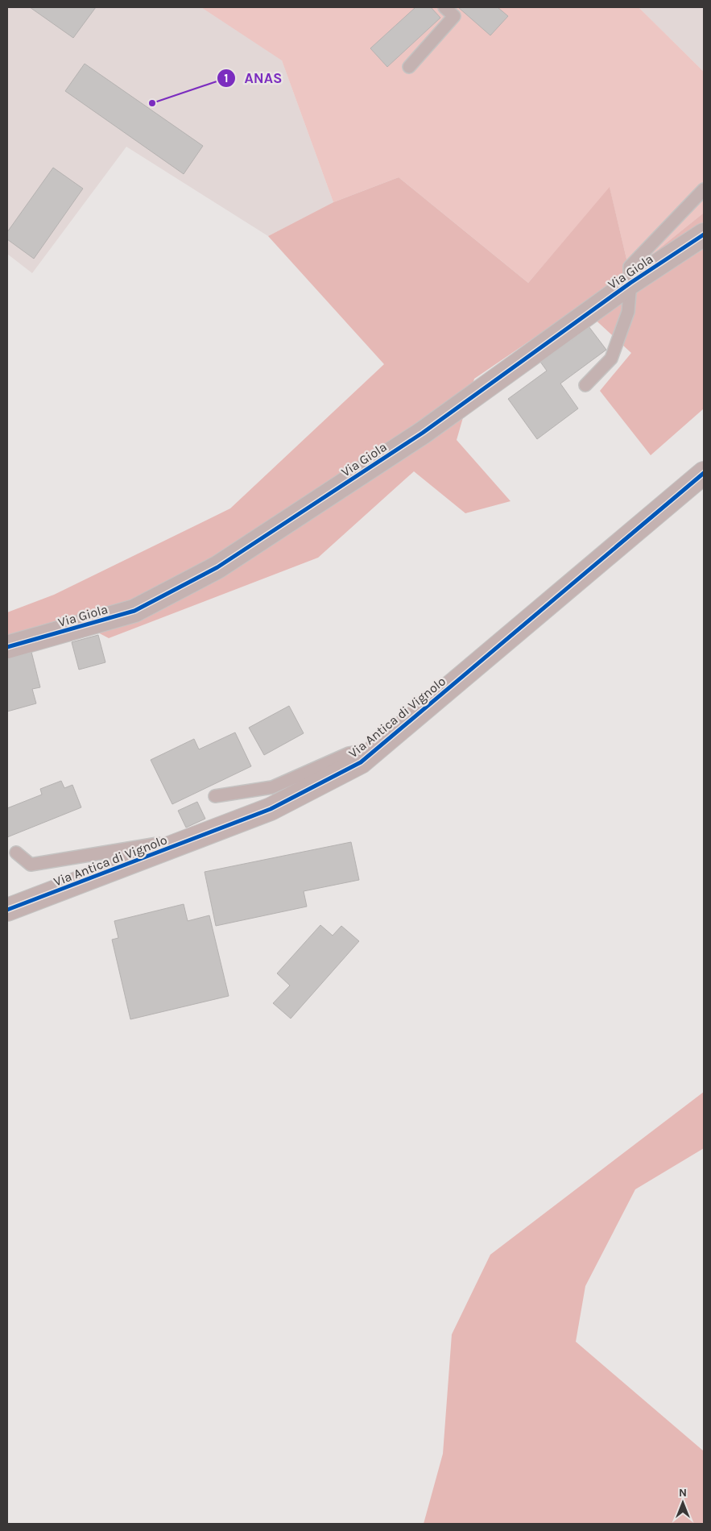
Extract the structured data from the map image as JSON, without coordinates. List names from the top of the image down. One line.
{"streets":{"street":["Via Giola","Via Antica di Vignolo"]},"places":["ANAS"],"north":"top"}
